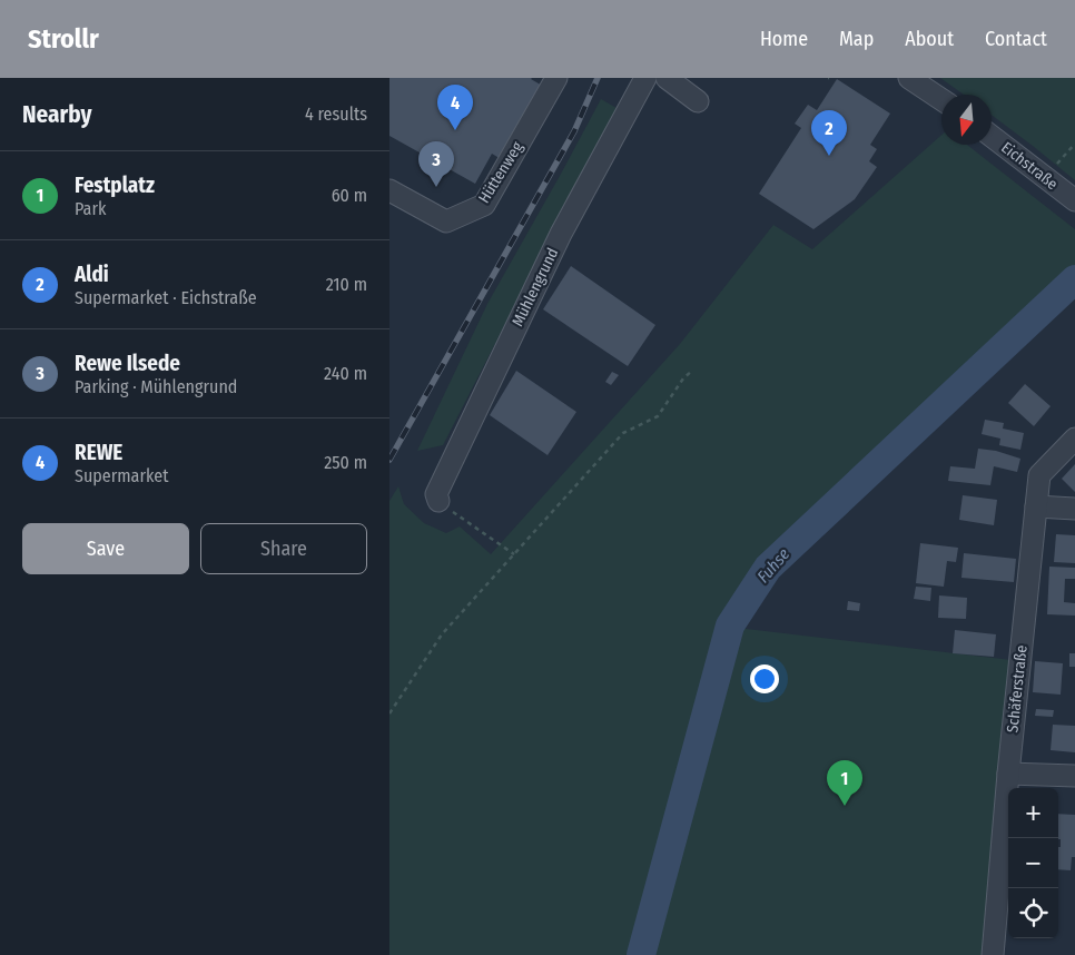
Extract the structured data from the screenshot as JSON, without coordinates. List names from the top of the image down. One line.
{"streets":{"street":["Eichstraße","Hüttenweg","Mühlengrund","Schäferstraße"]},"water":["Fuhse"],"north":"bottom","page":{"header":"Strollr","nav":["Home","Map","About","Contact"],"heading":["Nearby","4 results"],"pins":["4","2","3","1"],"list":[{"mark":"1","name":"Festplatz","note":"Park","value":"60 m"},{"mark":"2","name":"Aldi","note":"Supermarket · Eichstraße","value":"210 m"},{"mark":"3","name":"Rewe Ilsede","note":"Parking · Mühlengrund","value":"240 m"},{"mark":"4","name":"REWE","note":"Supermarket","value":"250 m"}],"buttons":["Save","Share"],"map_buttons":["+","−"]}}
